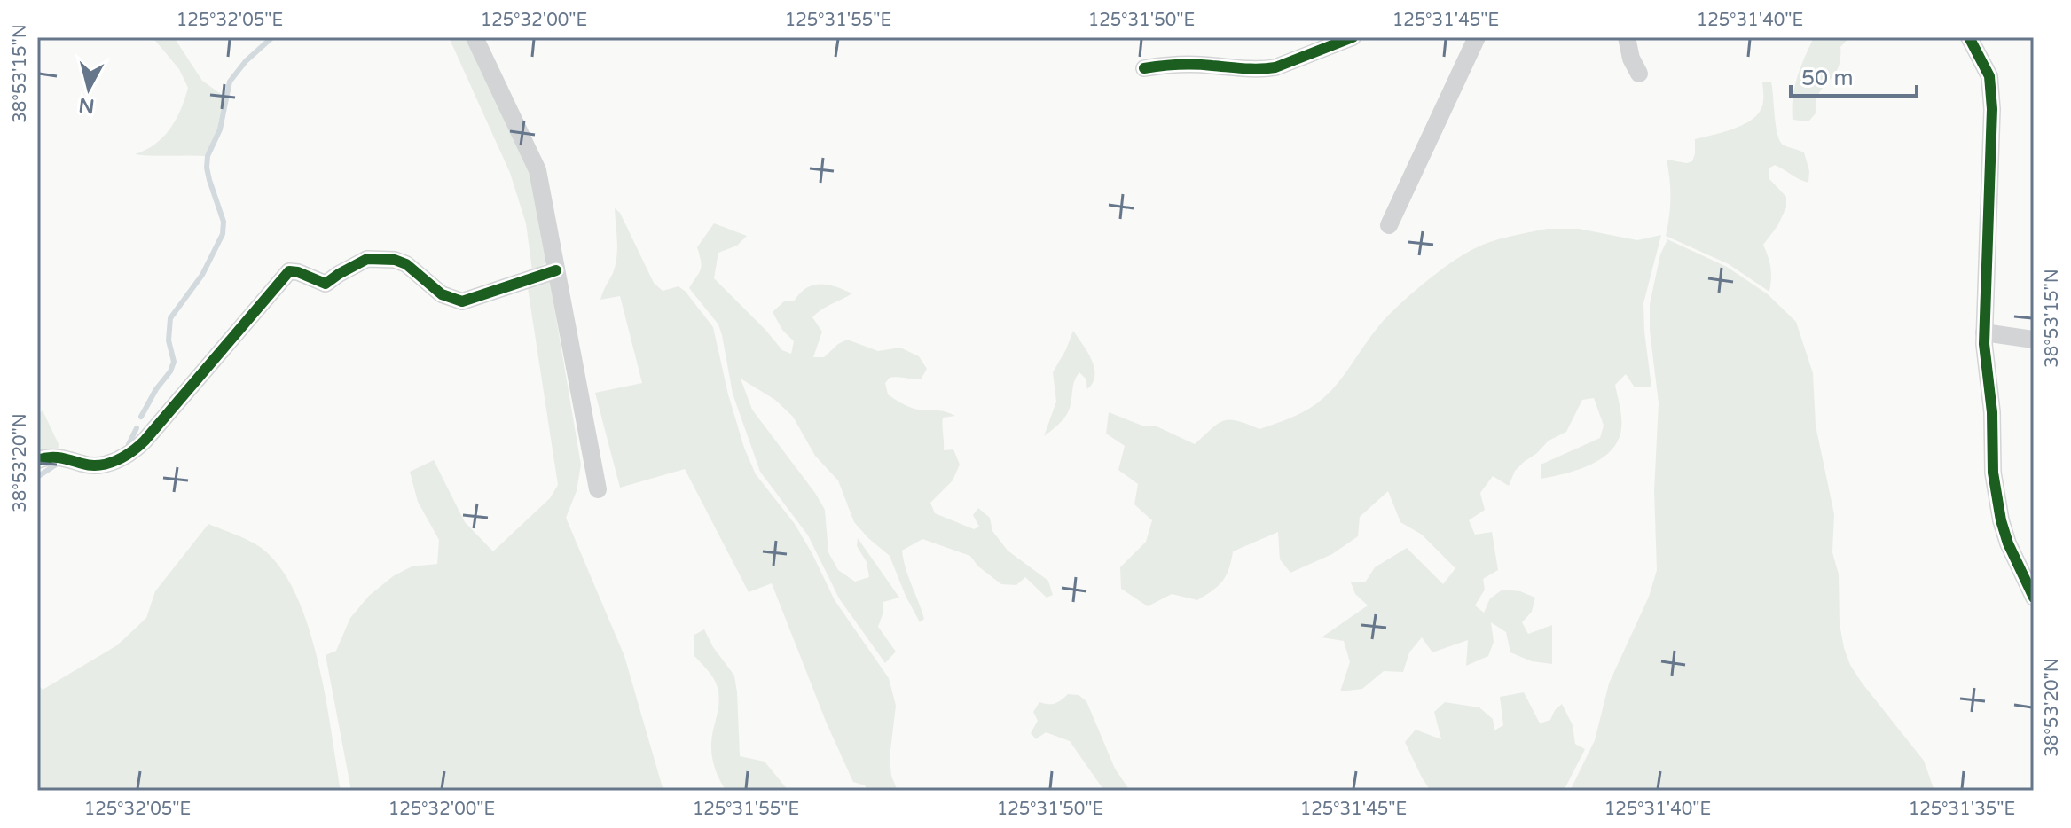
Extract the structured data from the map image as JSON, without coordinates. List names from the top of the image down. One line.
{"scale_bar":"50 m","north":"bottom","coordinates":["125°32'05\"E","125°32'00\"E","125°31'55\"E","125°31'50\"E","125°31'45\"E","125°31'40\"E","38°53'15\"N","38°53'20\"N","125°31'35\"E"]}
